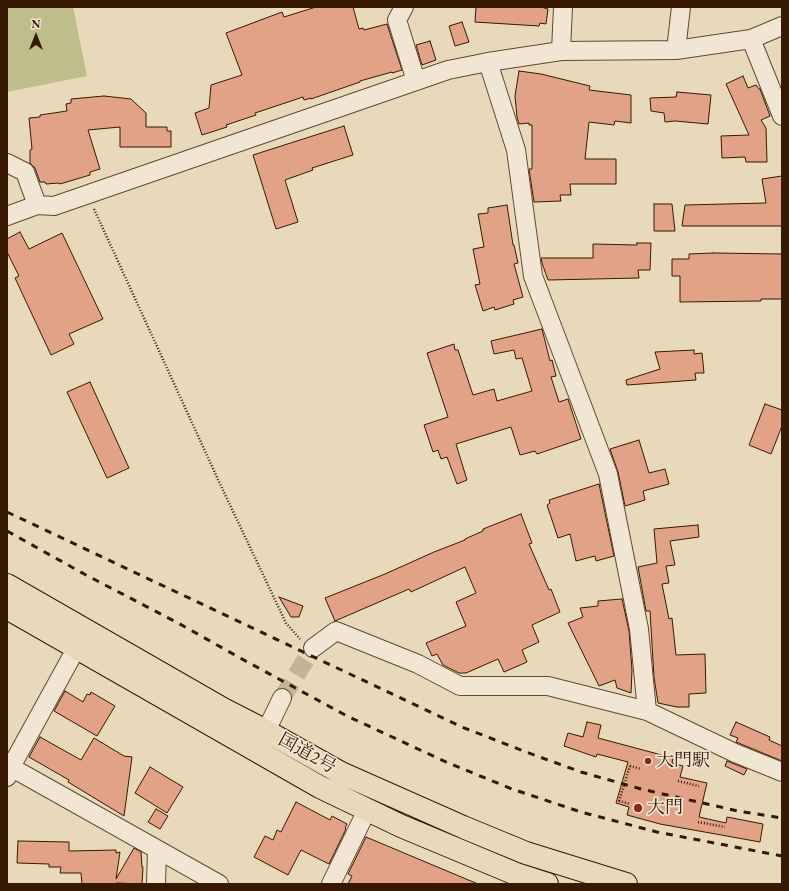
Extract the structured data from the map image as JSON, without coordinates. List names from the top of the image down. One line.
{"streets":{"highway":["国道2号"]},"places":["大門駅","大門"],"north":"top"}
